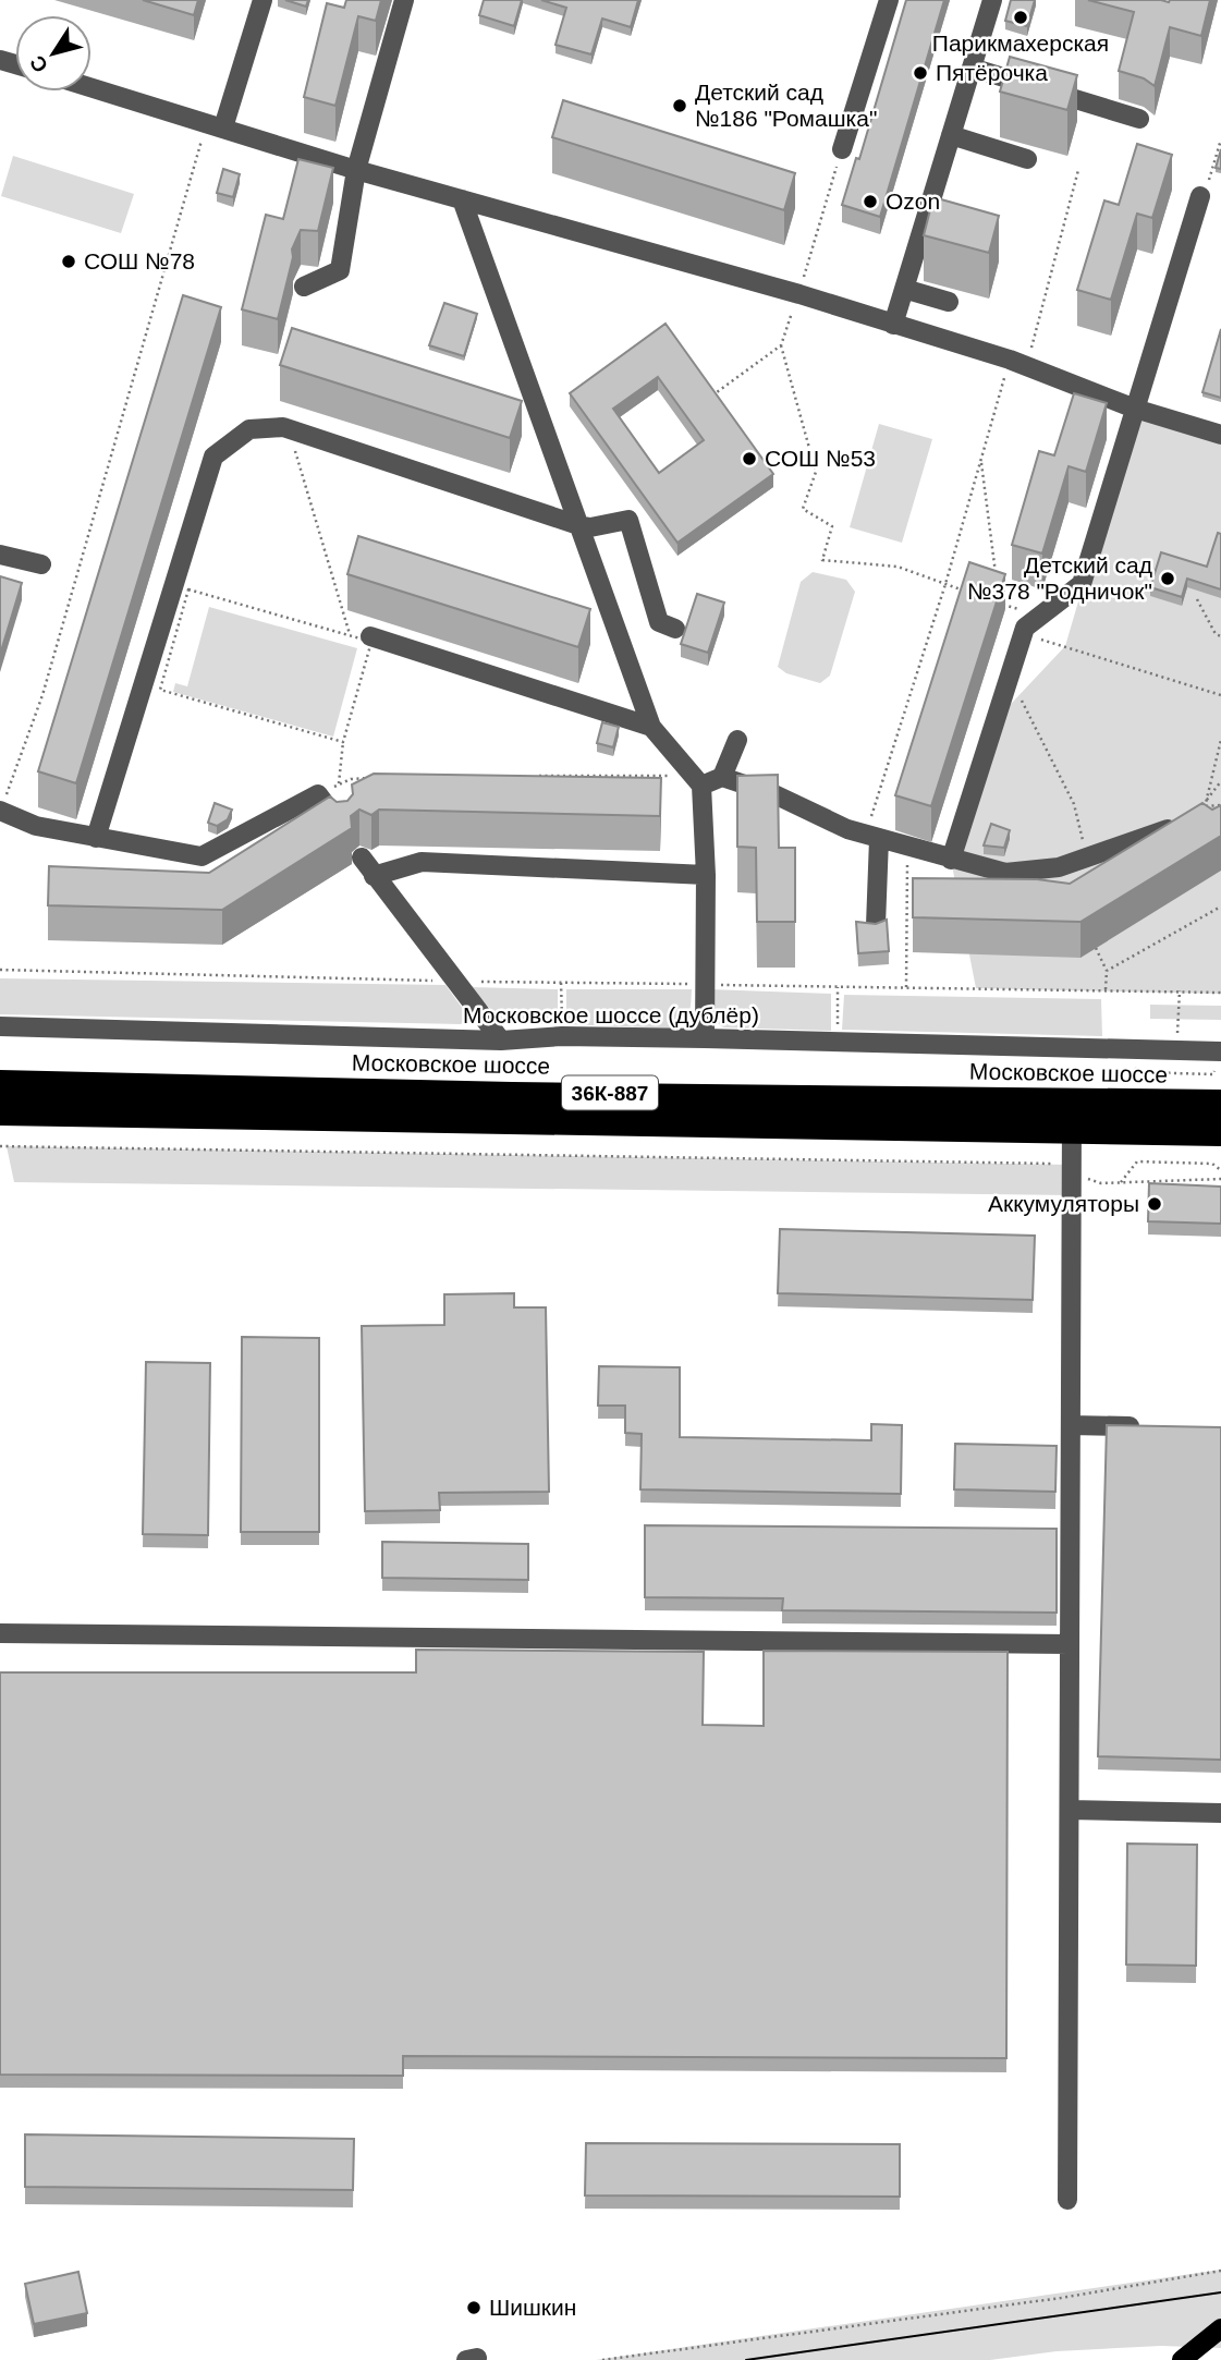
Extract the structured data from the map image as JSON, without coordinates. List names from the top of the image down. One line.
{"streets":{"main road":["Московское шоссе","36К-887"],"street":["Московское шоссе (дублёр)"]},"places":["Парикмахерская","Пятёрочка","Детский сад №186 \"Ромашка\"","Ozon","СОШ №78","СОШ №53","Детский сад №378 \"Родничок\"","Аккумуляторы","Шишкин"],"north":"bottom left"}
